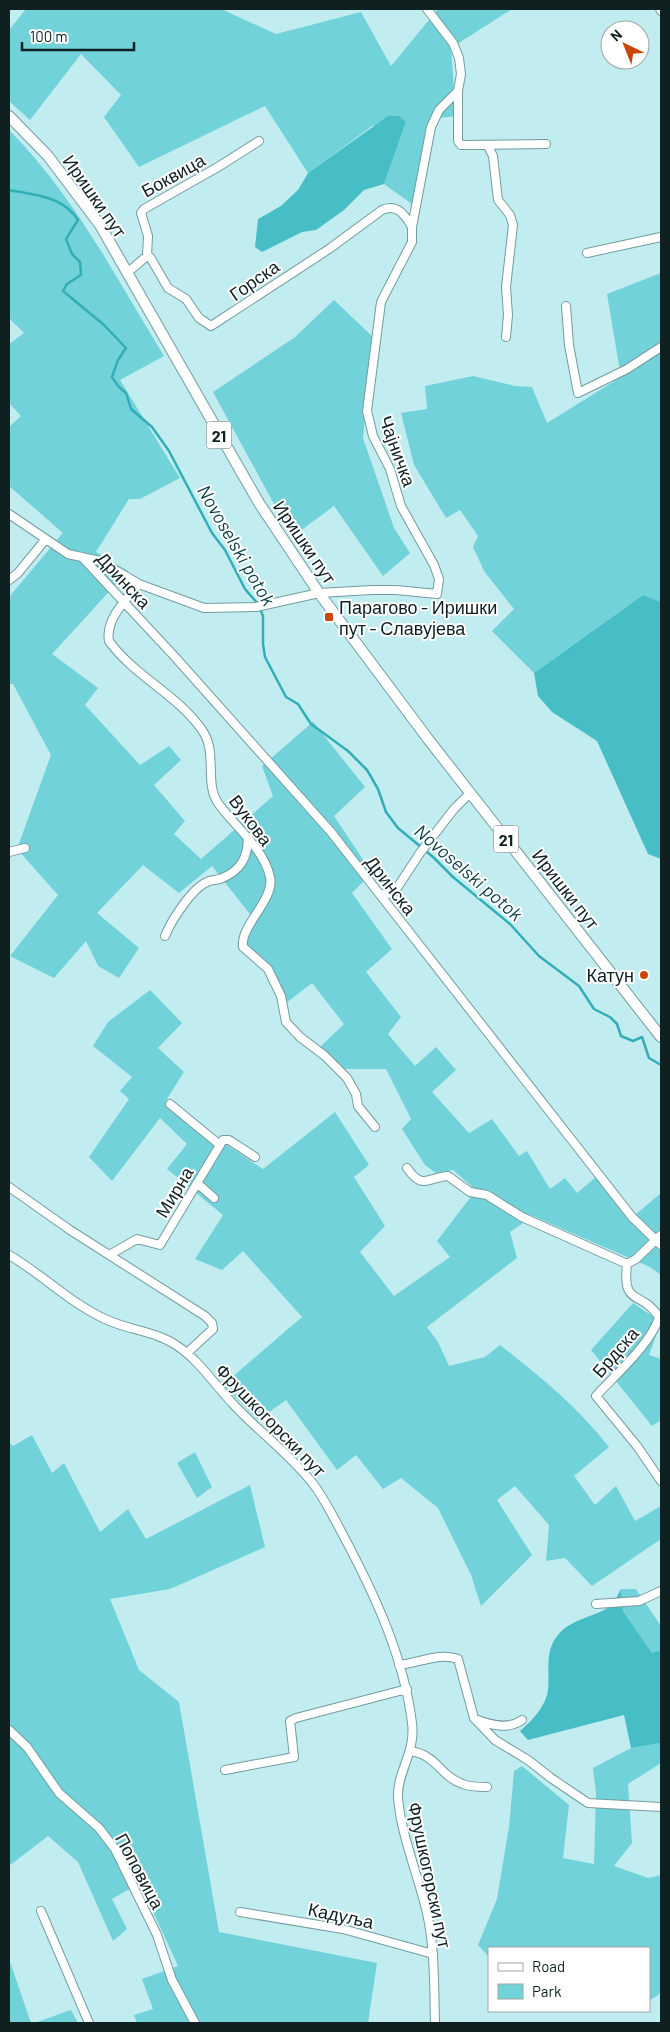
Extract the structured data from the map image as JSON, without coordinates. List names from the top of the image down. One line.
{"streets":{"main road":["Иришки пут","21"],"street":["Боквица","Горска","Чајничка","Дринска","Вукова","Мирна","Брдска","Фрушкогорски пут","Поповица","Кадуља"]},"crossings":[["Боквица","Горска"],["Иришки пут","Чајничка"],["Горска","Чајничка"],["Дринска","Вукова"],["Фрушкогорски пут","Кадуља"]],"water":["Novoselski potok"],"places":{"transit":["Парагово - Иришки пут - Славујева"],"other":["Катун"]},"legend":["Road","Park"],"scale_bar":"100 m","north":"top left"}
